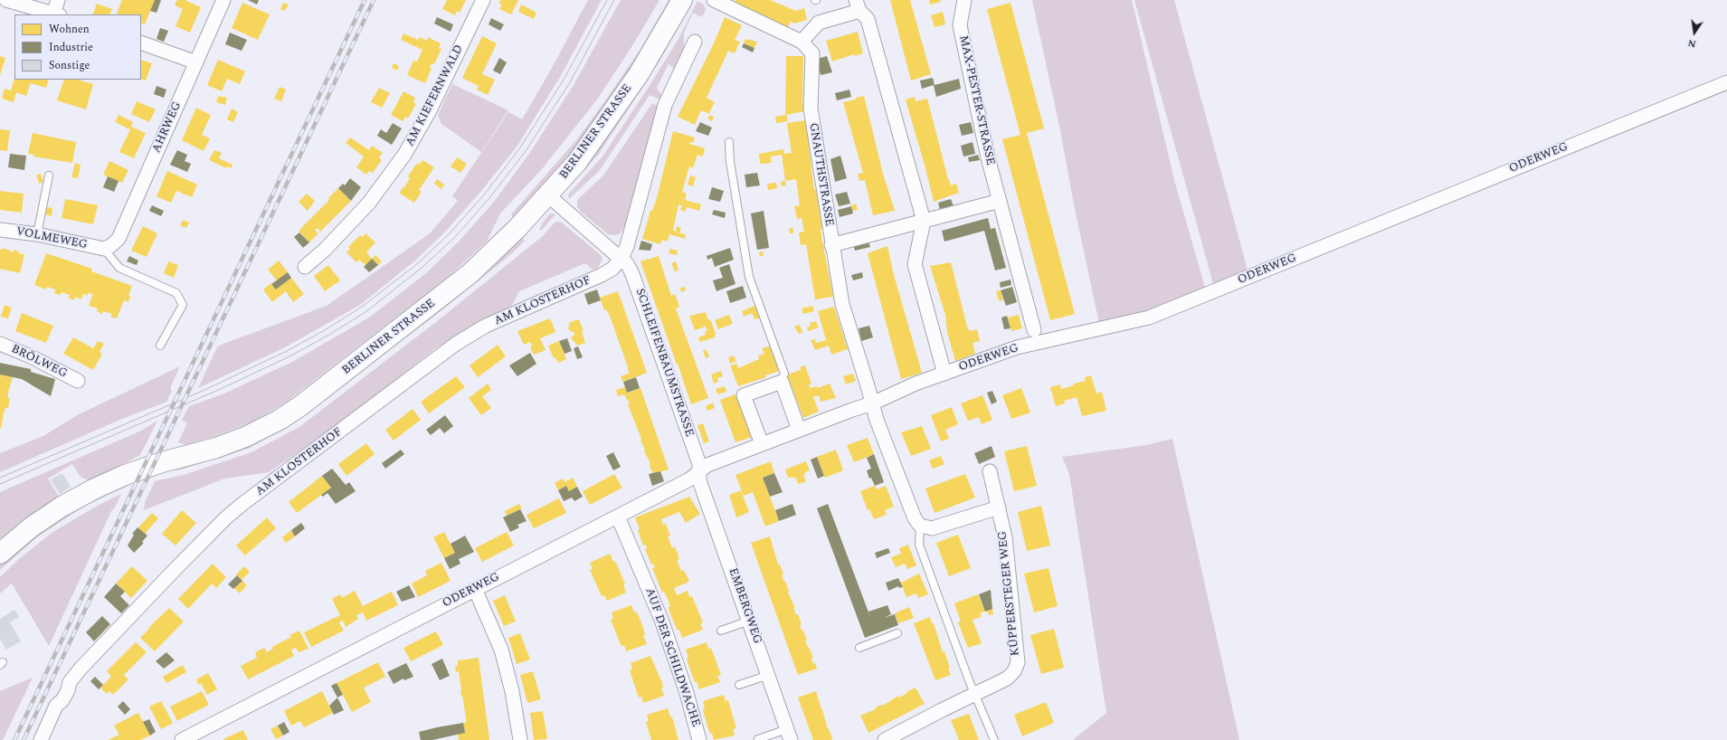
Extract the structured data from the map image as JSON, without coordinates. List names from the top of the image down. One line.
{"streets":{"main road":["BERLINER STRASSE"],"street":["AM KIEFERNWALD","MAX-PESTER-STRASSE","AHRWEG","ODERWEG","GNAUTHSTRASSE","VOLMEWEG","AM KLOSTERHOF","BRÖLWEG","SCHLEIFENBAUMSTRASSE","KÜPPERSTEGER WEG","EMBERGWEG","AUF DER SCHILDWACHE"]},"crossings":[["AHRWEG","VOLMEWEG"],["BERLINER STRASSE","SCHLEIFENBAUMSTRASSE"],["ODERWEG","GNAUTHSTRASSE"],["ODERWEG","SCHLEIFENBAUMSTRASSE"],["ODERWEG","EMBERGWEG"],["ODERWEG","AUF DER SCHILDWACHE"],["AM KLOSTERHOF","SCHLEIFENBAUMSTRASSE"],["SCHLEIFENBAUMSTRASSE","EMBERGWEG"]],"legend":["Wohnen","Industrie","Sonstige"],"north":"bottom"}
